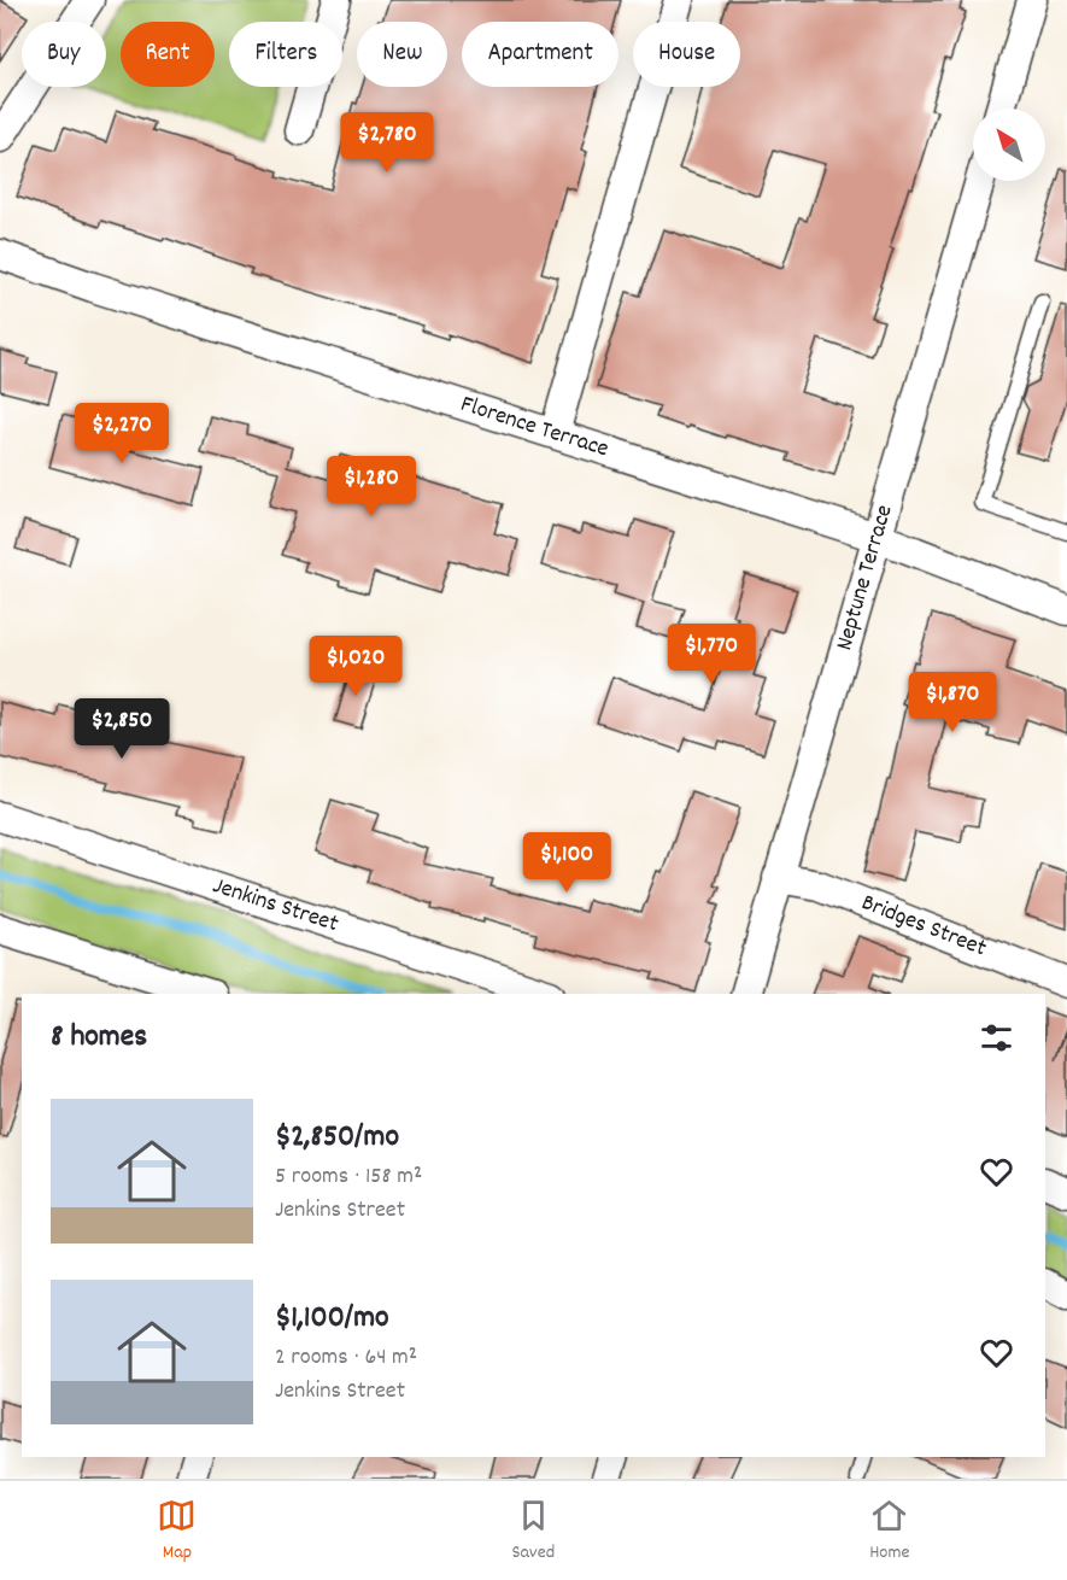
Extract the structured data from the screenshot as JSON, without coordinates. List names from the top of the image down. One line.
{"streets":{"street":["Florence Terrace","Neptune Terrace","Jenkins Street","Bridges Street"]},"crossings":[["Florence Terrace","Neptune Terrace"],["Neptune Terrace","Bridges Street"]],"north":"top left","page":{"chip":["Buy","Rent","Filters","New","Apartment","House"],"price":["$2,780","$2,270","$1,280","$1,770","$1,020","$1,870","$2,850","$1,100"],"heading":"8 homes","list":[{"name":"$2,850/mo","note":"5 rooms · 158 m² · Jenkins Street"},{"name":"$1,100/mo","note":"2 rooms · 64 m² · Jenkins Street"}],"tabs":["Map","Saved","Home"]}}
